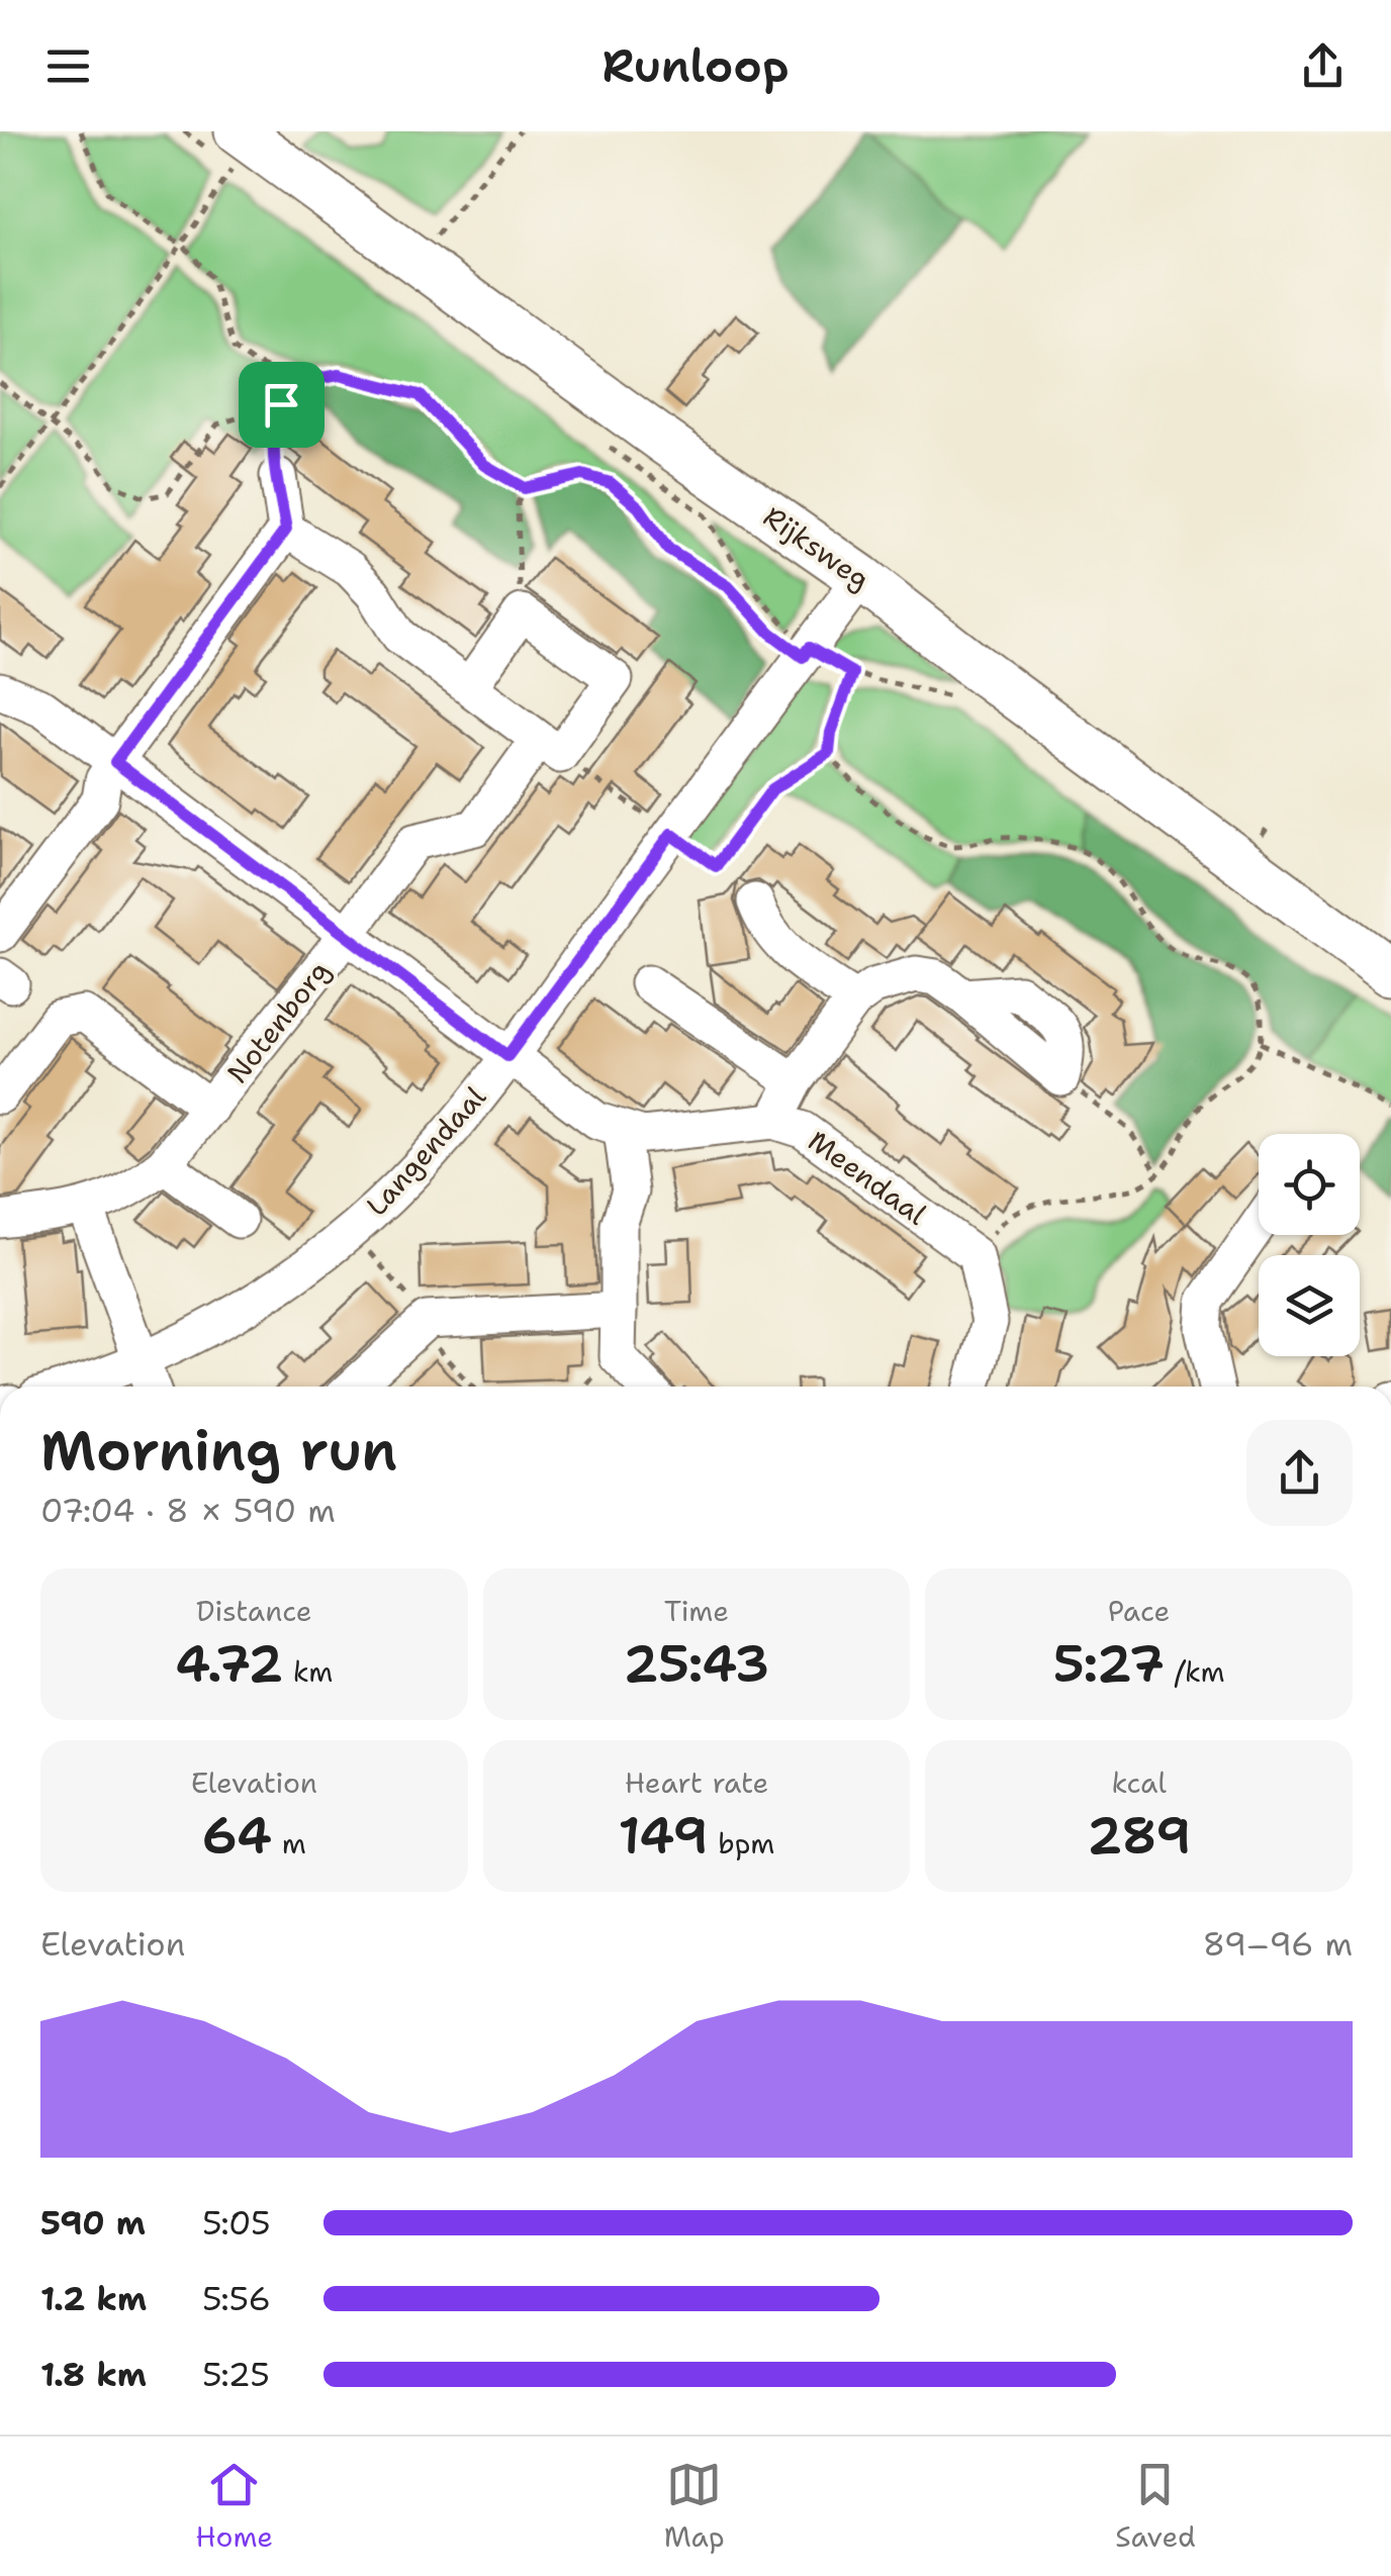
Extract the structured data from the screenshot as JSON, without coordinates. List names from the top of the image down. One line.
{"streets":{"main road":["Rijksweg"],"street":["Notenborg","Langendaal","Meendaal"]},"crossings":[["Rijksweg","Langendaal"],["Notenborg","Meendaal"],["Langendaal","Meendaal"]],"page":{"header":"Runloop","heading":["Morning run","07:04 · 8 × 590 m"],"stats":[["Distance","4.72 km"],["Time","25:43"],["Pace","5:27 /km"],["Elevation","64 m"],["Heart rate","149 bpm"],["kcal","289"]],"chart":["Elevation","89–96 m"],"list":[{"name":"590 m","note":"5:05"},{"name":"1.2 km","note":"5:56"},{"name":"1.8 km","note":"5:25"}],"tabs":["Home","Map","Saved"]}}
